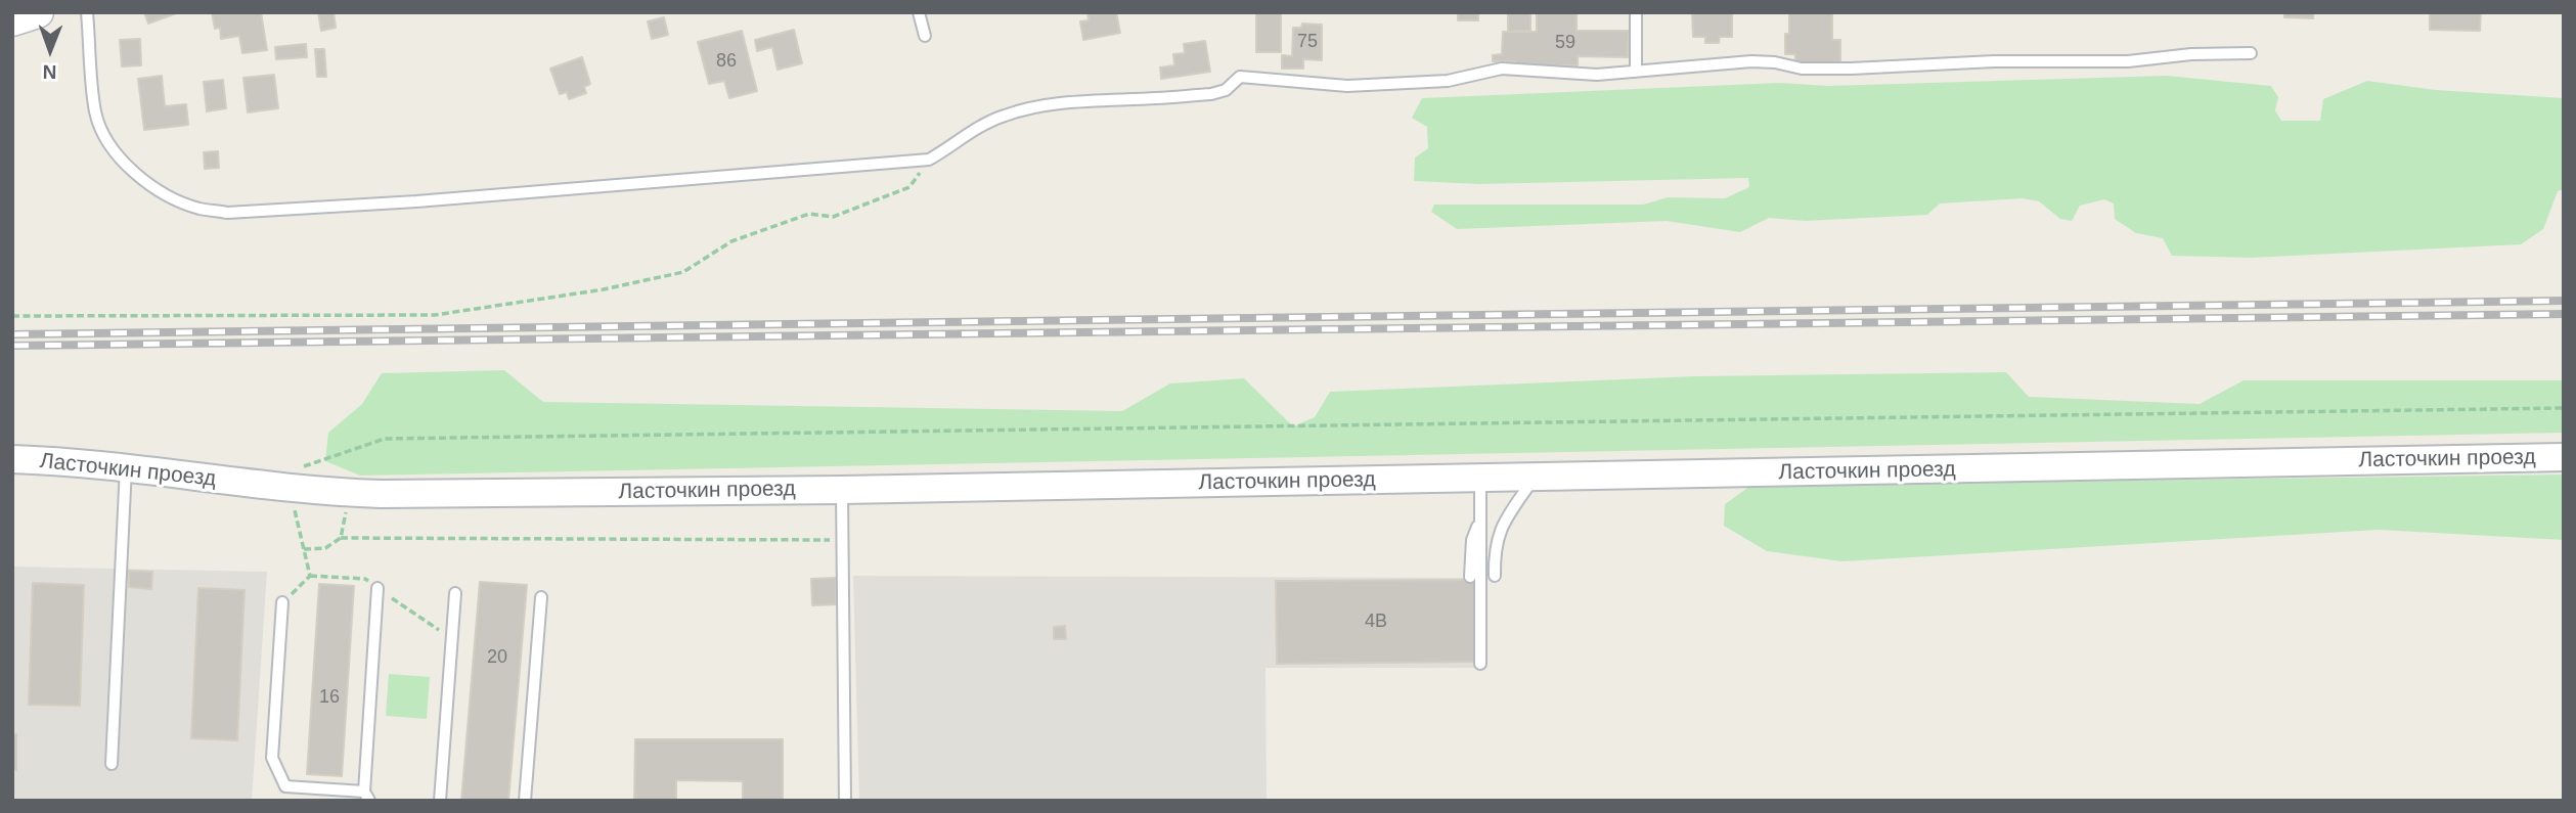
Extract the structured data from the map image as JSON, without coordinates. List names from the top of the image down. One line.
{"streets":{"street":["Ласточкин проезд"]},"house_numbers":["75","59","86","4В","20","16"],"north":"bottom"}
